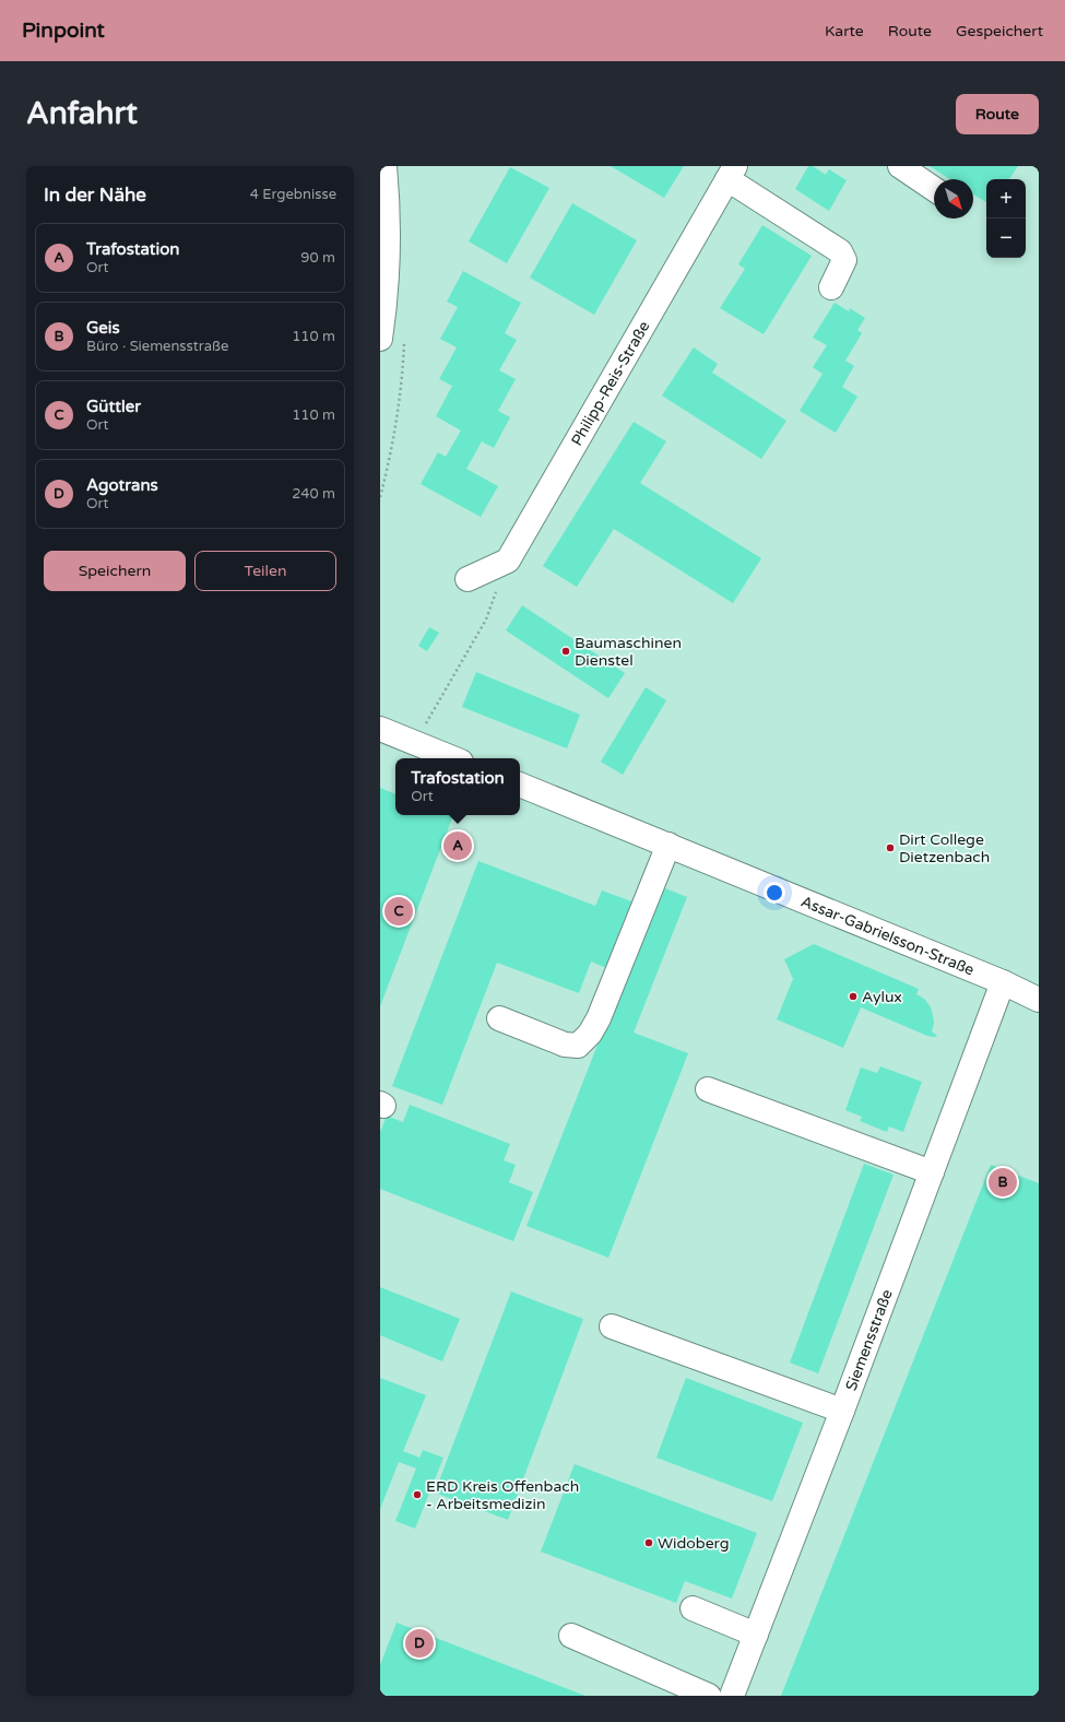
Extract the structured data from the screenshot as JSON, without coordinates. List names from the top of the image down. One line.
{"streets":{"street":["Philipp-Reis-Straße","Assar-Gabrielsson-Straße","Siemensstraße"]},"crossings":[["Assar-Gabrielsson-Straße","Siemensstraße"]],"places":["Baumaschinen Dienstel","Dirt College Dietzenbach","Aylux","ERD Kreis Offenbach - Arbeitsmedizin","Widoberg"],"north":"bottom right","page":{"header":"Pinpoint","nav":["Karte","Route","Gespeichert"],"buttons":["Route",["Speichern","Teilen"]],"title":"Anfahrt","heading":["In der Nähe","4 Ergebnisse"],"map_buttons":["+","−"],"list":[{"mark":"A","name":"Trafostation","note":"Ort","value":"90 m"},{"mark":"B","name":"Geis","note":"Büro · Siemensstraße","value":"110 m"},{"mark":"C","name":"Güttler","note":"Ort","value":"110 m"},{"mark":"D","name":"Agotrans","note":"Ort","value":"240 m"}],"popup":["Trafostation","Ort"],"pins":["A","C","B","D"]}}
